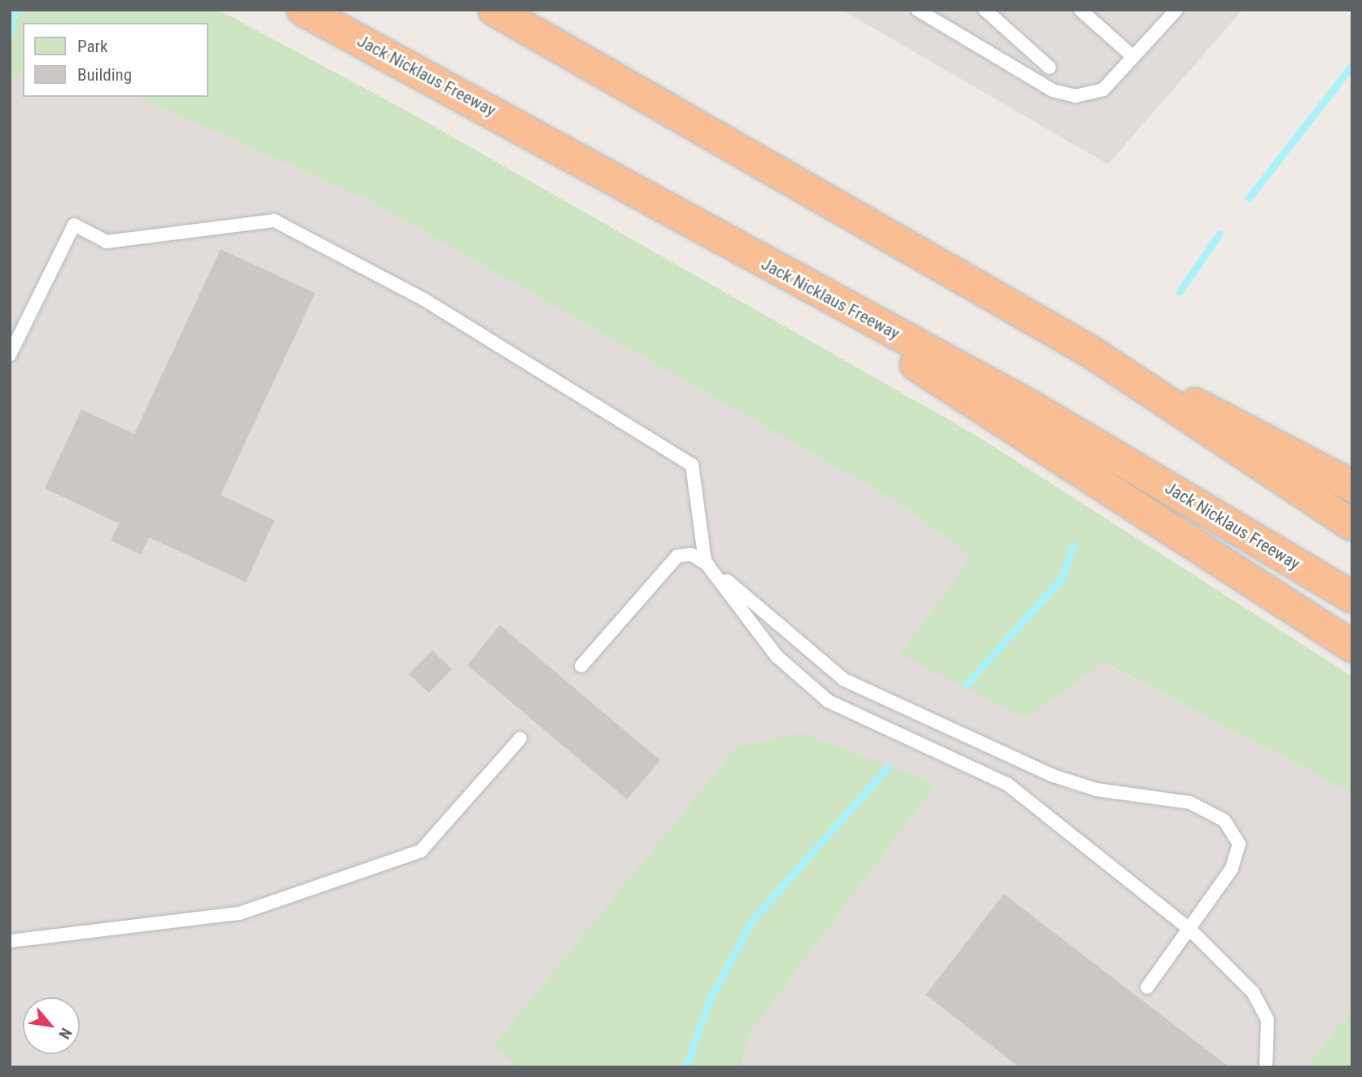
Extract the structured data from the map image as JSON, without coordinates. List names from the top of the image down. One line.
{"streets":{"highway":["Jack Nicklaus Freeway"]},"legend":["Park","Building"],"north":"bottom right"}
